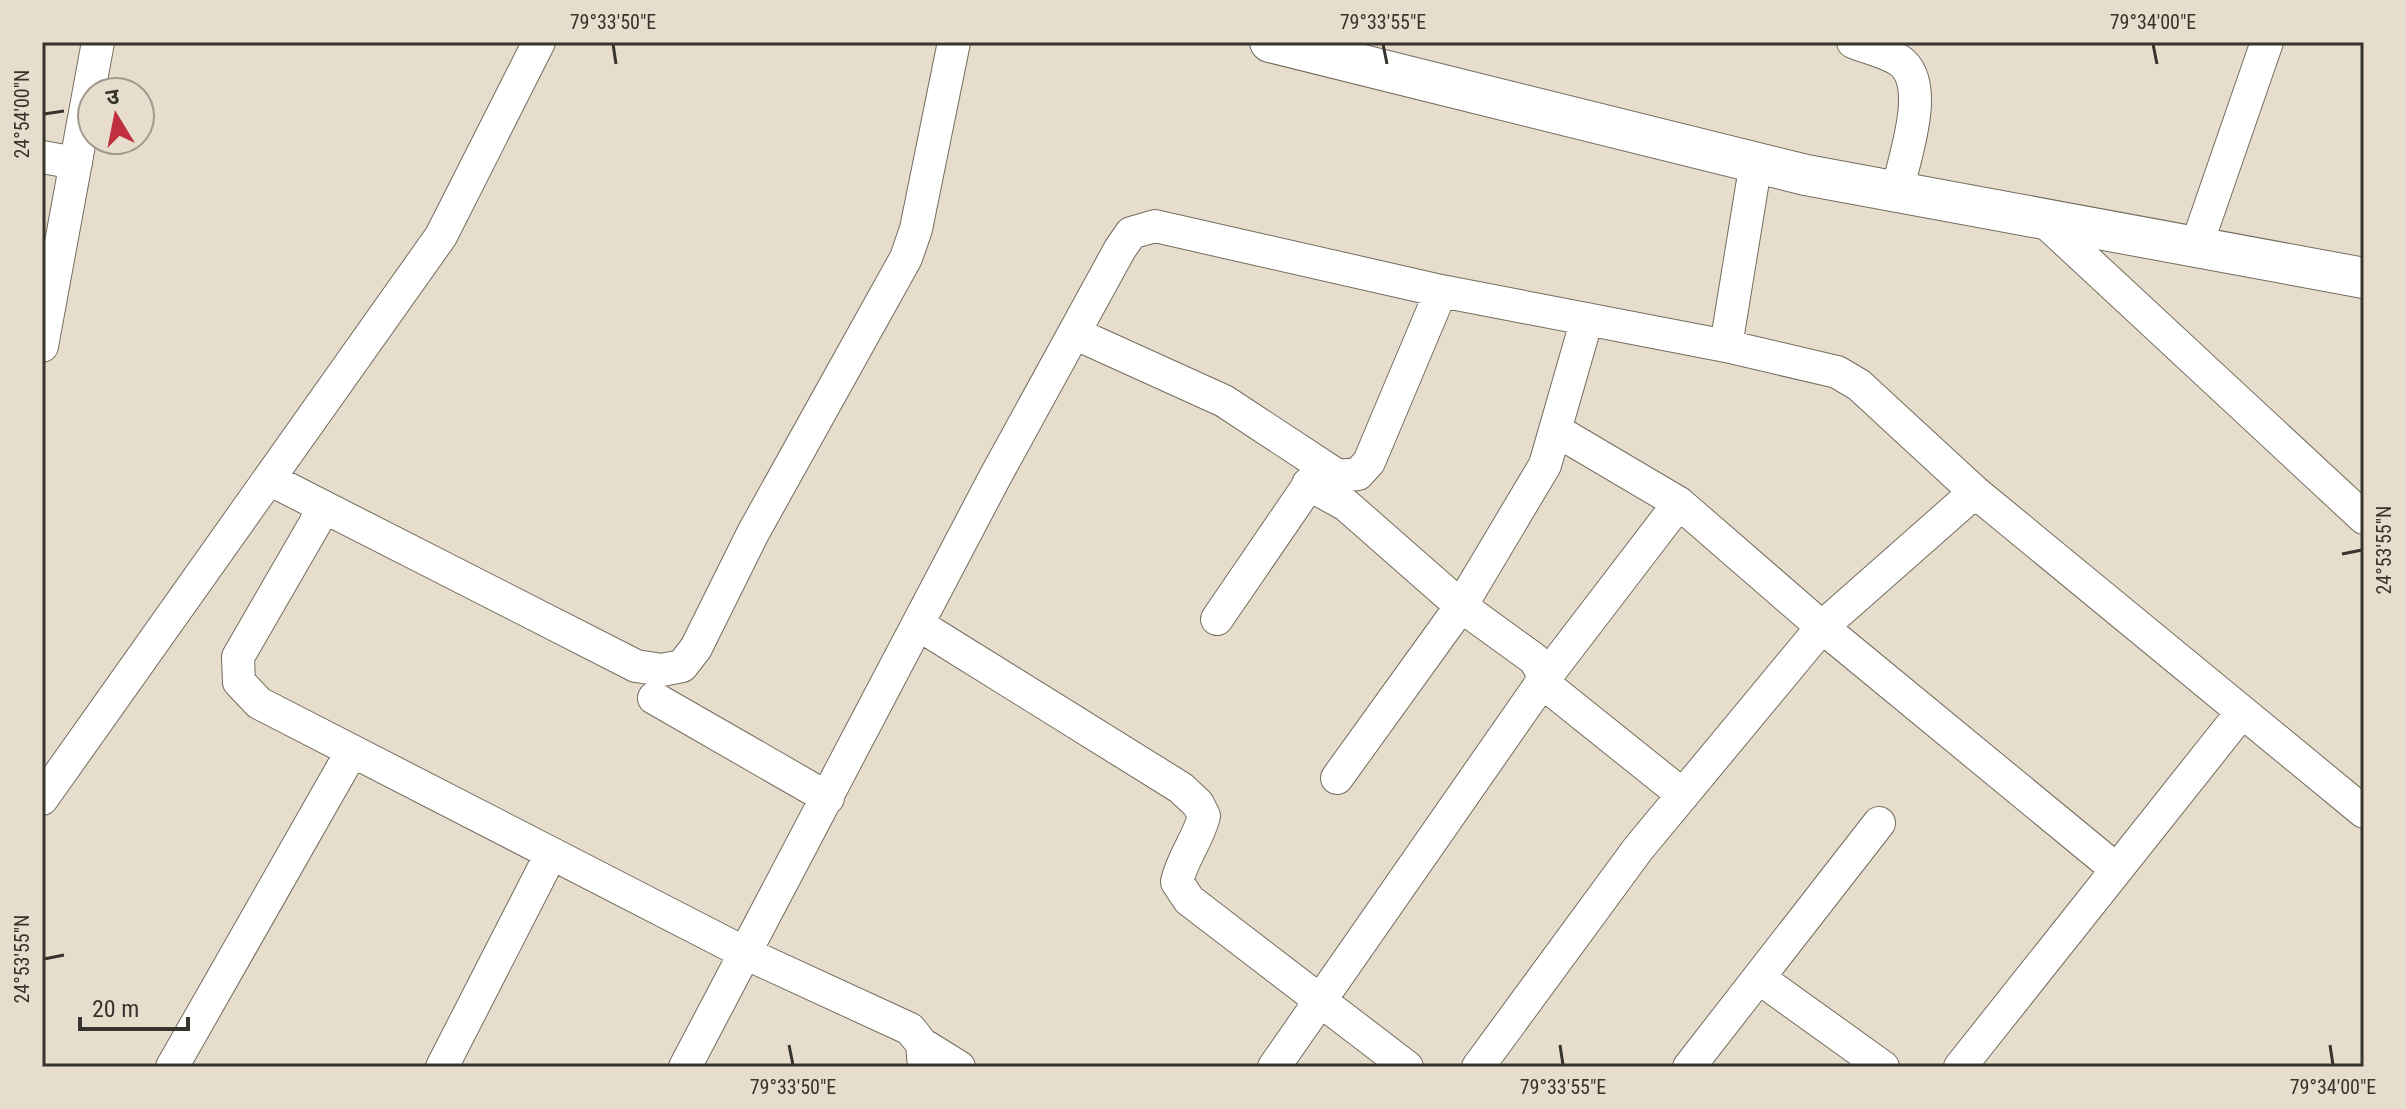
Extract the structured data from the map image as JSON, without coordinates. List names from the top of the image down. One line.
{"scale_bar":"20 m","north":"top","coordinates":["79°33'50\"E","79°33'55\"E","79°34'00\"E","24°54'00\"N","24°53'55\"N"]}
